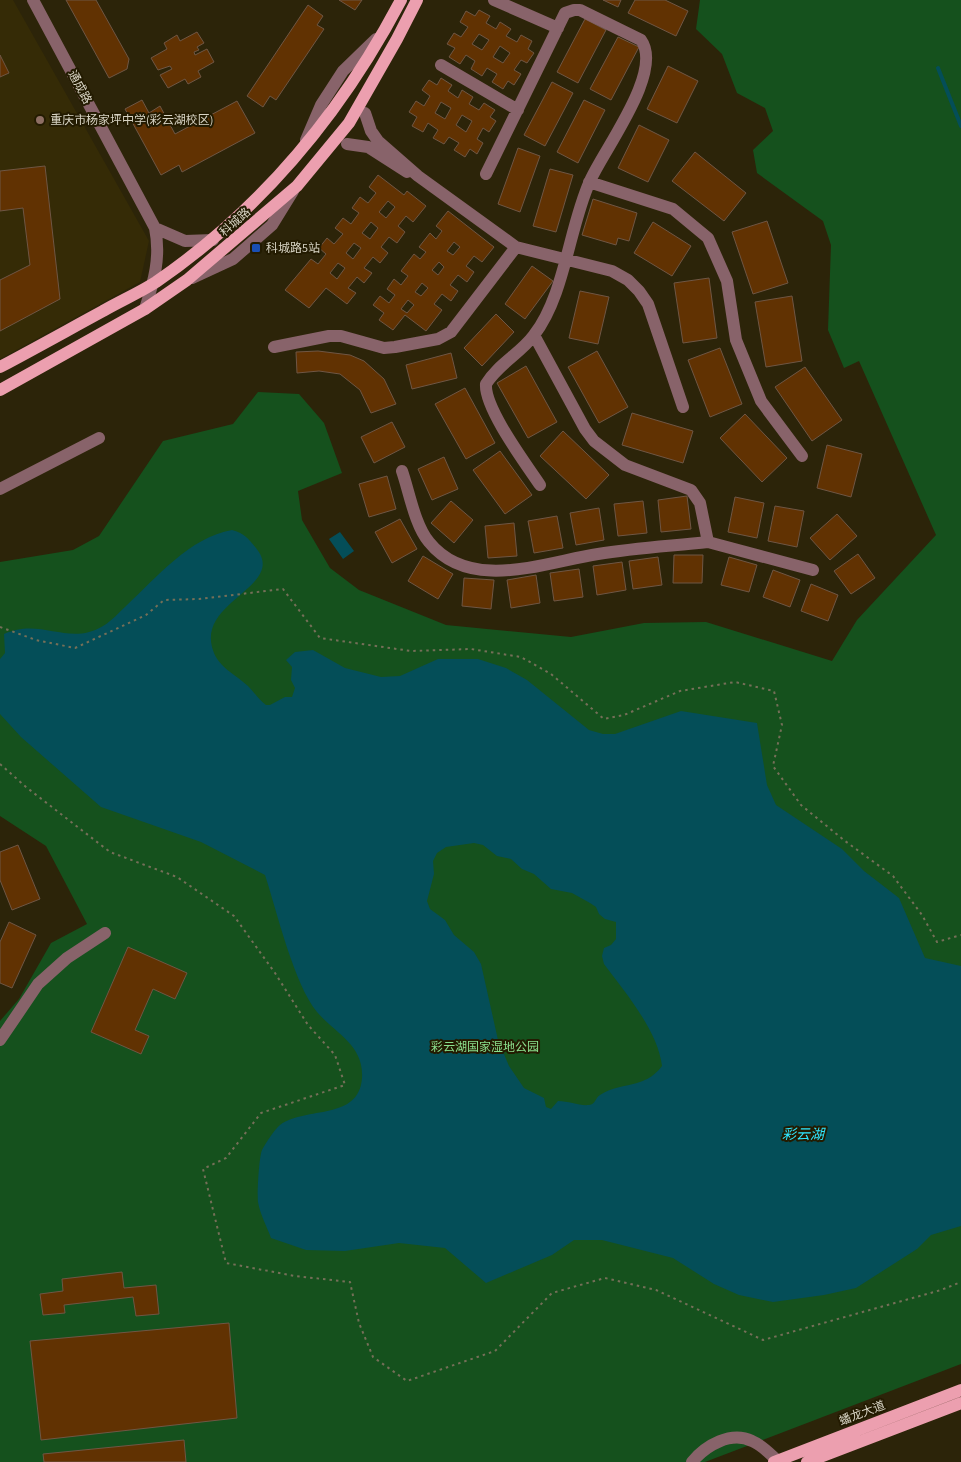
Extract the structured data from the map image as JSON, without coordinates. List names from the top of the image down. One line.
{"streets":{"main road":["科城路","蟠龙大道"],"street":["通成路"]},"water":["彩云湖"],"parks":["彩云湖国家湿地公园"],"places":{"other":["重庆市杨家坪中学(彩云湖校区)"],"transit":["科城路5站"]}}
